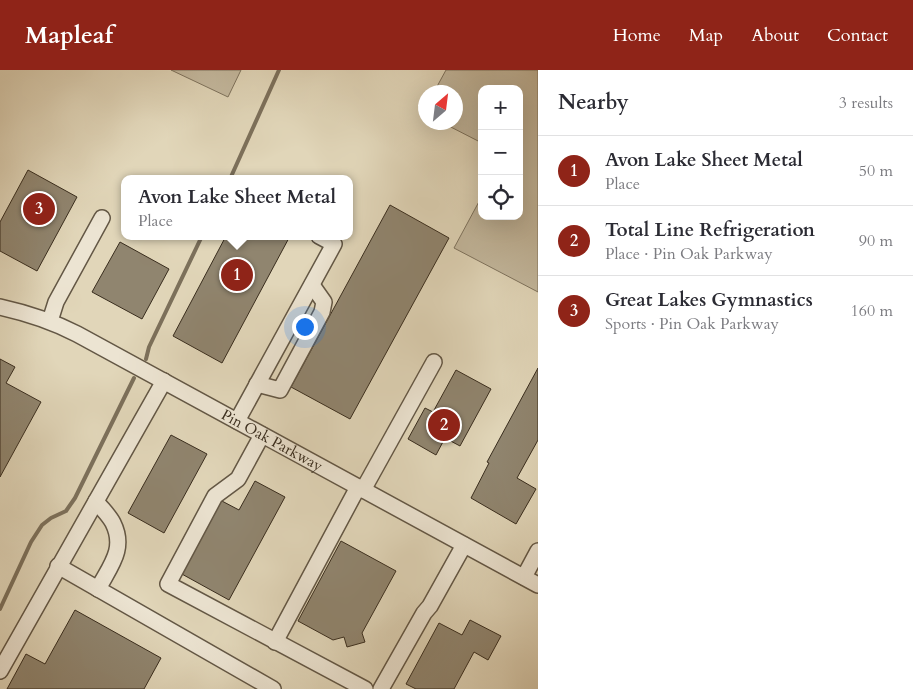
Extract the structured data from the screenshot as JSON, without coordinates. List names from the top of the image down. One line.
{"streets":{"street":["Pin Oak Parkway"]},"north":"top right","page":{"header":"Mapleaf","nav":["Home","Map","About","Contact"],"heading":["Nearby","3 results"],"map_buttons":["+","−"],"list":[{"mark":"1","name":"Avon Lake Sheet Metal","note":"Place","value":"50 m"},{"mark":"2","name":"Total Line Refrigeration","note":"Place · Pin Oak Parkway","value":"90 m"},{"mark":"3","name":"Great Lakes Gymnastics","note":"Sports · Pin Oak Parkway","value":"160 m"}],"popup":["Avon Lake Sheet Metal","Place"],"pins":["3","1","2"]}}
